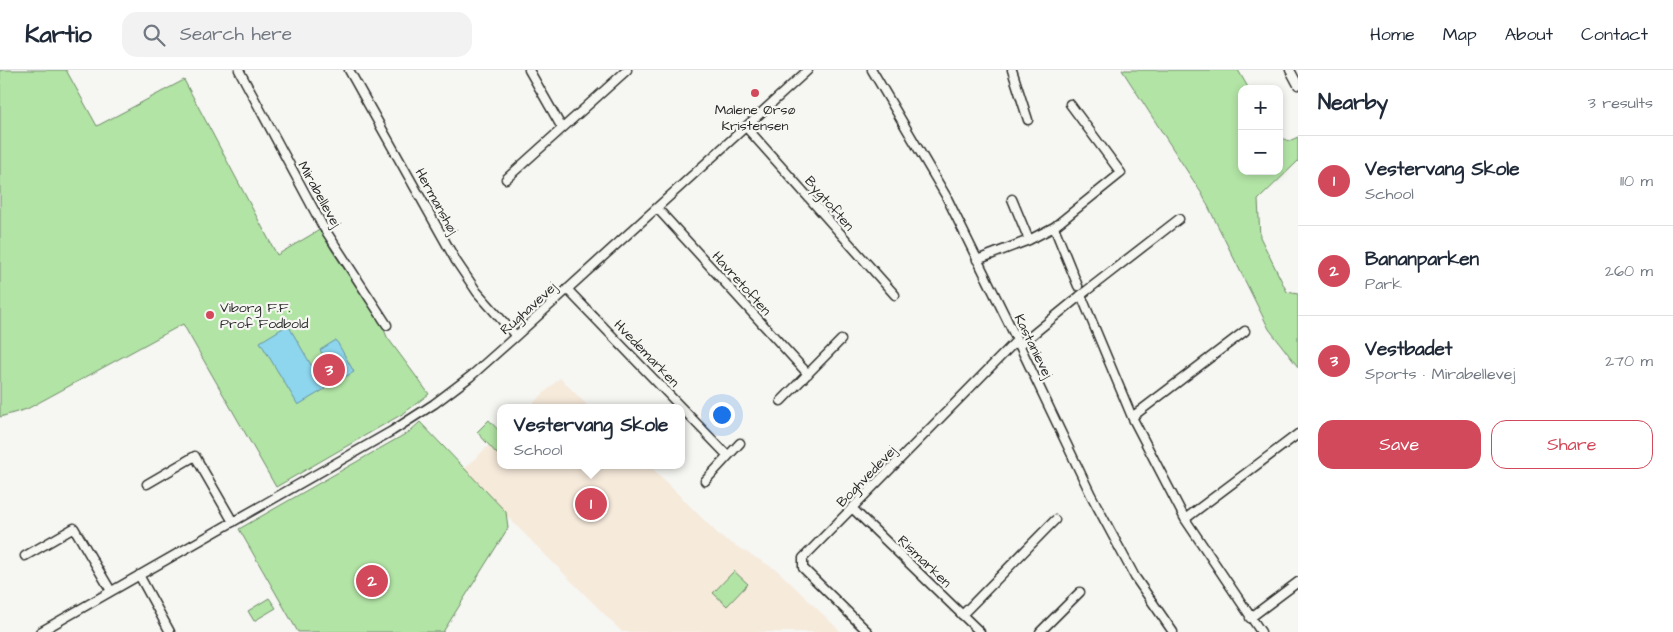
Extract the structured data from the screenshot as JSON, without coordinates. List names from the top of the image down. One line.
{"streets":{"street":["Mirabellevej","Hermanshøj","Bygtoften","Havretoften","Rughavevej","Kastanievej","Hvedemarken","Boghvedevej","Rismarken"]},"crossings":[["Hermanshøj","Rughavevej"],["Bygtoften","Rughavevej"],["Havretoften","Rughavevej"],["Rughavevej","Hvedemarken"],["Kastanievej","Boghvedevej"],["Boghvedevej","Rismarken"]],"places":["Malene Ørsø Kristensen","Viborg F.F. Prof Fodbold"],"page":{"header":"Kartio","search":"Search here","nav":["Home","Map","About","Contact"],"heading":["Nearby","3 results"],"map_buttons":["+","−"],"list":[{"mark":"1","name":"Vestervang Skole","note":"School","value":"110 m"},{"mark":"2","name":"Bananparken","note":"Park","value":"260 m"},{"mark":"3","name":"Vestbadet","note":"Sports · Mirabellevej","value":"270 m"}],"pins":["3","1","2"],"popup":["Vestervang Skole","School"],"buttons":["Save","Share"]}}
